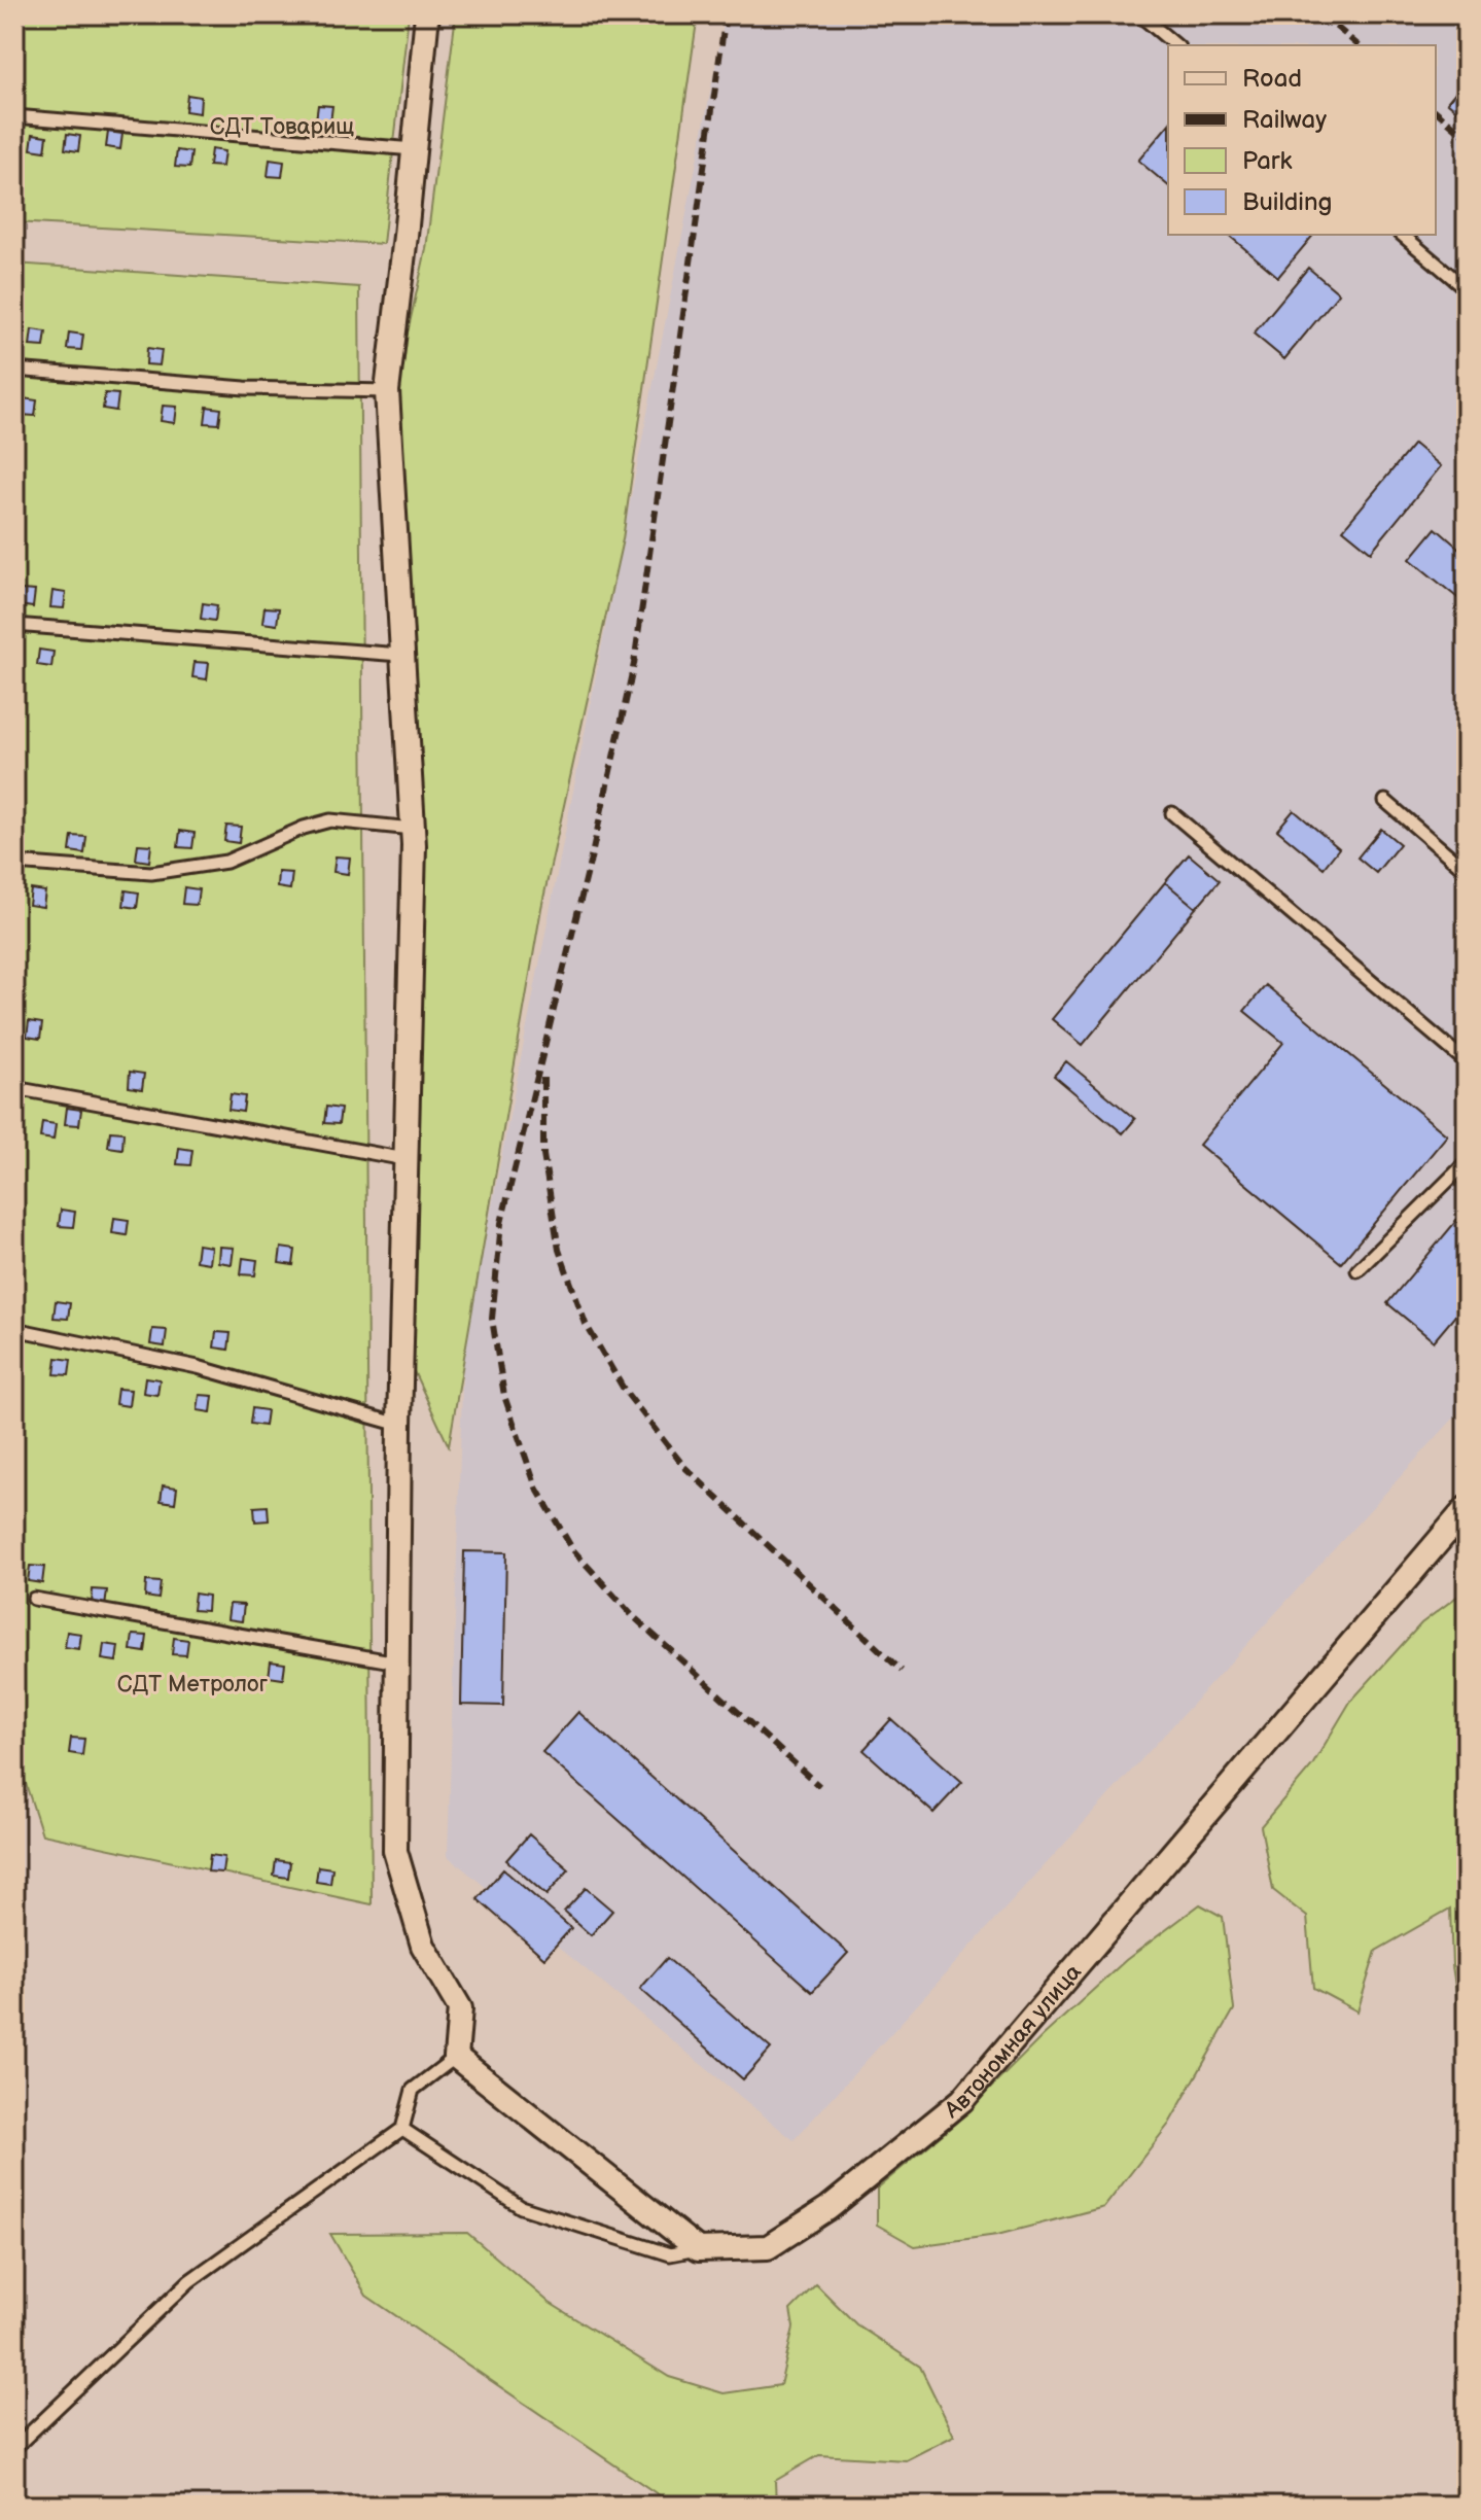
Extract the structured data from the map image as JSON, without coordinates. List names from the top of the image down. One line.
{"streets":{"street":["Автономная улица"]},"parks":["СДТ Товарищ","СДТ Метролог"],"legend":["Road","Railway","Park","Building"]}
